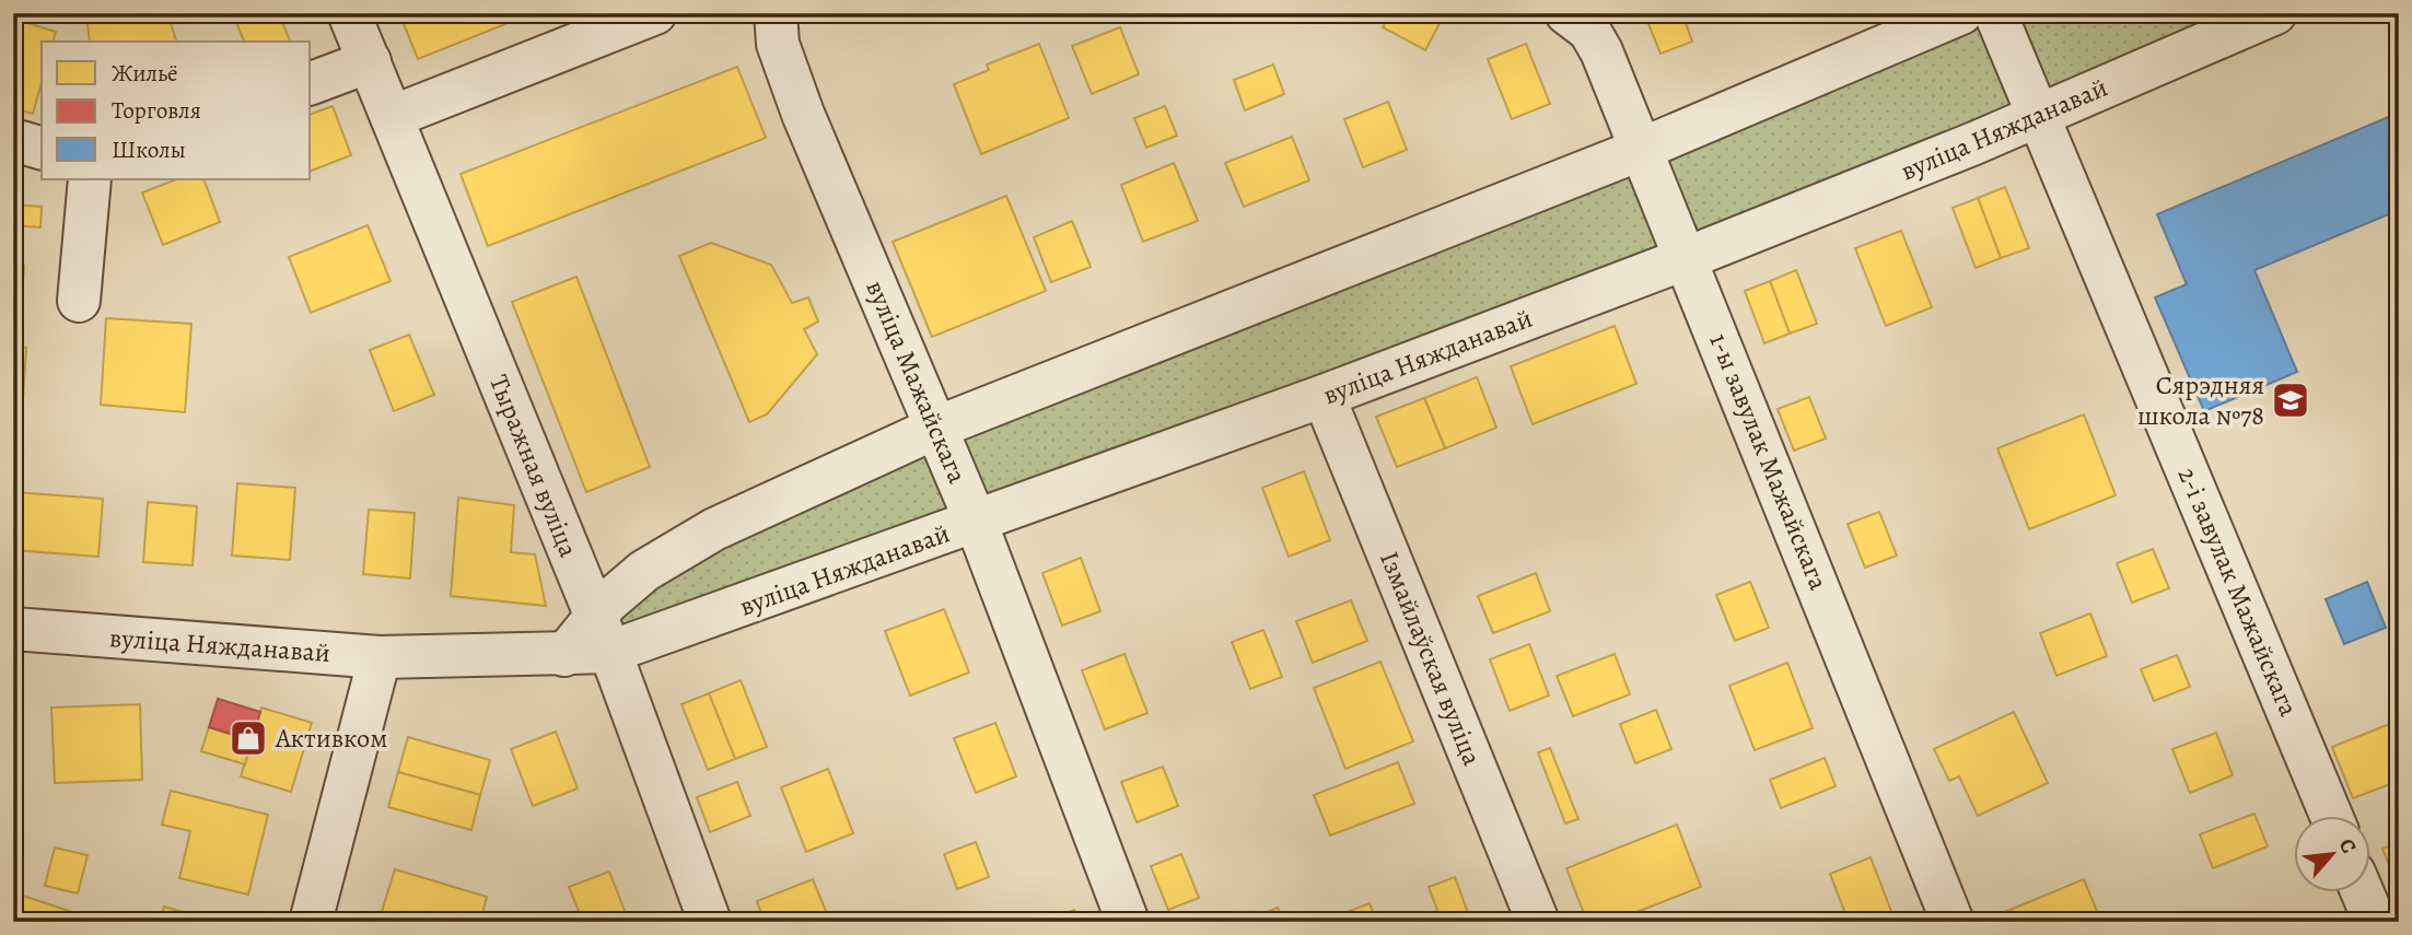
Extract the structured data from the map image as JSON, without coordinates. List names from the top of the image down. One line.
{"streets":{"street":["вуліца Няжданавай","вуліца Мажайскага","1-ы завулак Мажайскага","Тыражная вуліца","2-і завулак Мажайскага","Ізмайлаўская вуліца"]},"crossings":[["вуліца Няжданавай","вуліца Мажайскага"],["вуліца Няжданавай","1-ы завулак Мажайскага"],["вуліца Няжданавай","Тыражная вуліца"],["вуліца Няжданавай","2-і завулак Мажайскага"],["вуліца Няжданавай","Ізмайлаўская вуліца"]],"places":{"school or university":["Сярэдняя школа №78"],"shop":["Активком"]},"legend":["Жильё","Торговля","Школы"],"north":"top right"}
